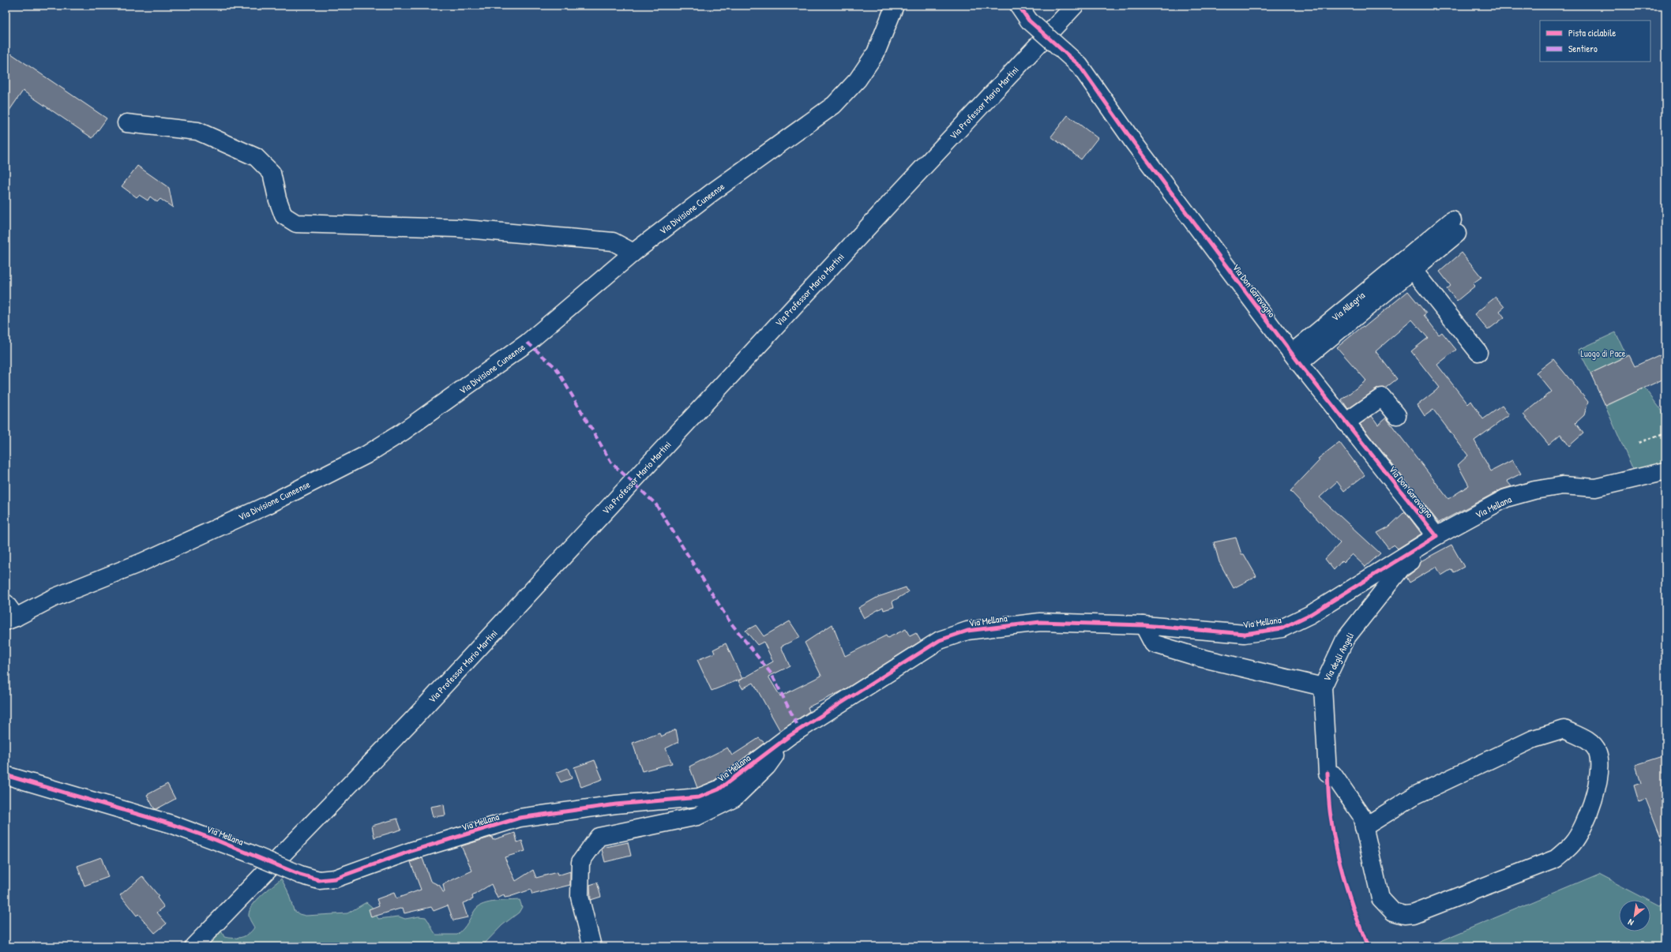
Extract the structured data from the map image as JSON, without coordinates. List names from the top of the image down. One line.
{"streets":{"street":["Via Professor Mario Martini","Via Divisione Cuneense","Via Don Garavagno","Via Allegria","Via Mellana","Via degli Angeli"]},"crossings":[["Via Don Garavagno","Via Allegria"],["Via Don Garavagno","Via Mellana"],["Via Don Garavagno","Via degli Angeli"],["Via Mellana","Via degli Angeli"]],"parks":["Luogo di Pace"],"legend":["Pista ciclabile","Sentiero"],"north":"bottom left"}
